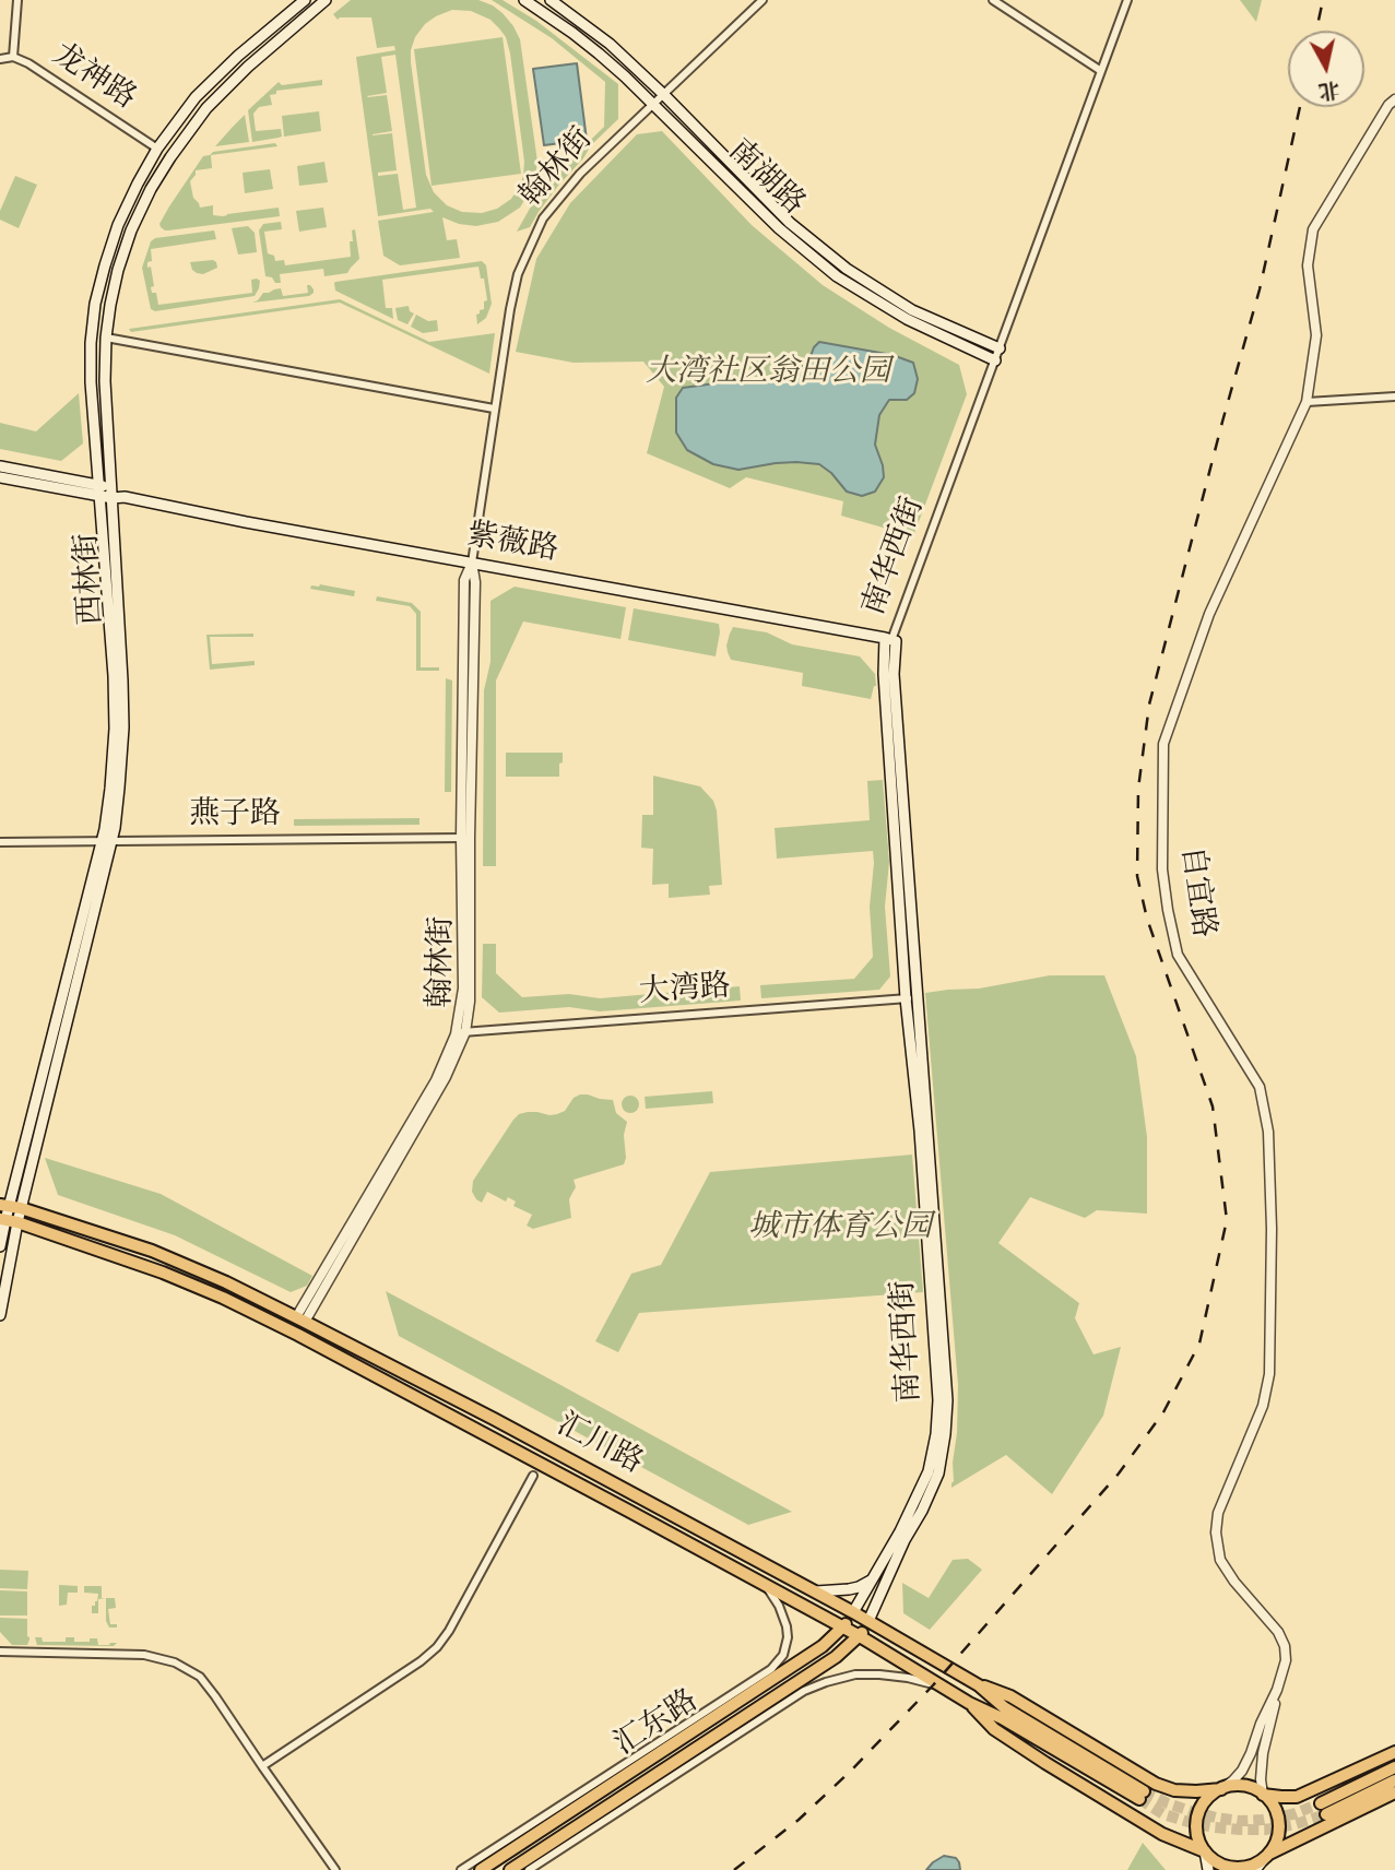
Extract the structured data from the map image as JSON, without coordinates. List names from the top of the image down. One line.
{"streets":{"main road":["南湖路","紫薇路","南华西街","西林街","汇川路","汇东路"],"street":["龙神路","翰林街","燕子路","自宜路","大湾路"]},"crossings":[["龙神路","西林街"],["翰林街","南湖路"],["翰林街","紫薇路"],["翰林街","燕子路"],["翰林街","大湾路"],["翰林街","汇川路"],["南湖路","南华西街"],["紫薇路","南华西街"],["紫薇路","西林街"],["南华西街","大湾路"],["南华西街","汇川路"],["南华西街","汇东路"],["西林街","燕子路"],["西林街","汇川路"],["汇川路","汇东路"]],"parks":["大湾社区翁田公园","城市体育公园"],"north":"bottom"}
